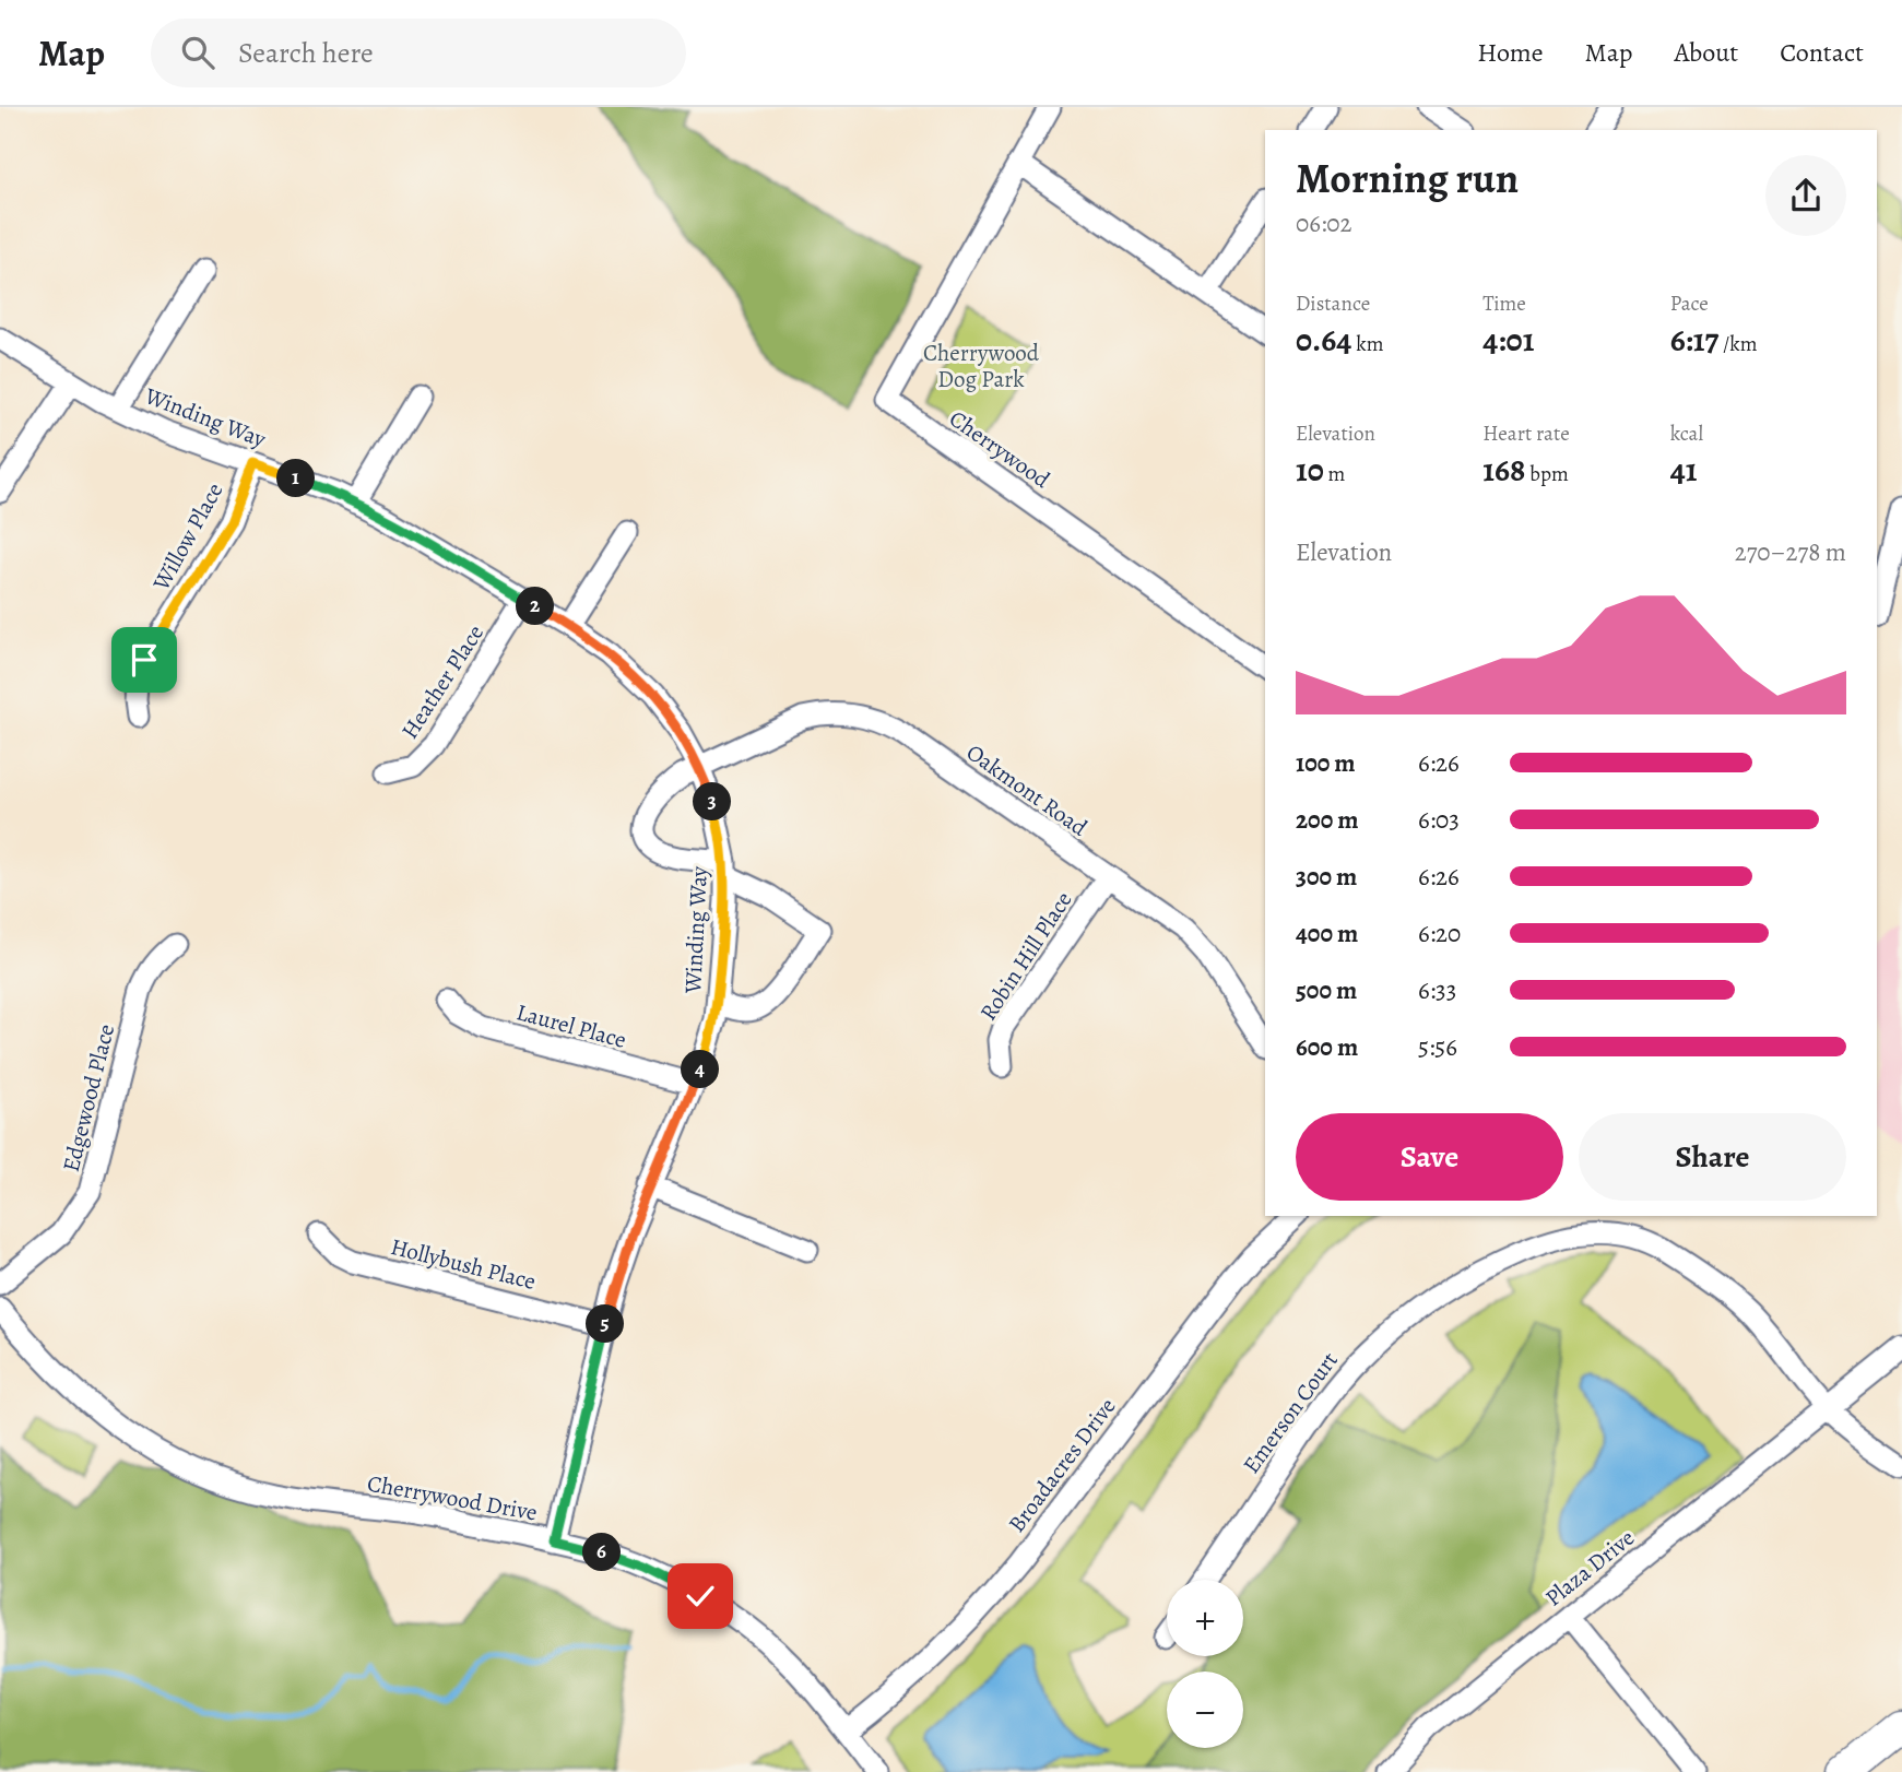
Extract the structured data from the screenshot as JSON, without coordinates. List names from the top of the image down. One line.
{"streets":{"street":["Winding Way","Cherrywood","Willow Place","Heather Place","Oakmont Road","Robin Hill Place","Laurel Place","Edgewood Place","Hollybush Place","Emerson Court","Broadacres Drive","Cherrywood Drive","Plaza Drive"]},"crossings":[["Winding Way","Willow Place"],["Winding Way","Heather Place"],["Winding Way","Oakmont Road"],["Winding Way","Laurel Place"],["Winding Way","Hollybush Place"],["Winding Way","Cherrywood Drive"],["Oakmont Road","Robin Hill Place"],["Emerson Court","Plaza Drive"],["Broadacres Drive","Cherrywood Drive"]],"parks":["Cherrywood Dog Park"],"page":{"header":"Map","search":"Search here","nav":["Home","Map","About","Contact"],"heading":["Morning run","06:02"],"stats":[["Distance","0.64 km"],["Time","4:01"],["Pace","6:17 /km"],["Elevation","10 m"],["Heart rate","168 bpm"],["kcal","41"]],"pins":["1","2","3","4","5","6"],"chart":["Elevation","270–278 m"],"list":[{"name":"100 m","note":"6:26"},{"name":"200 m","note":"6:03"},{"name":"300 m","note":"6:26"},{"name":"400 m","note":"6:20"},{"name":"500 m","note":"6:33"},{"name":"600 m","note":"5:56"}],"buttons":["Save","Share"],"map_buttons":["+","−"]}}
